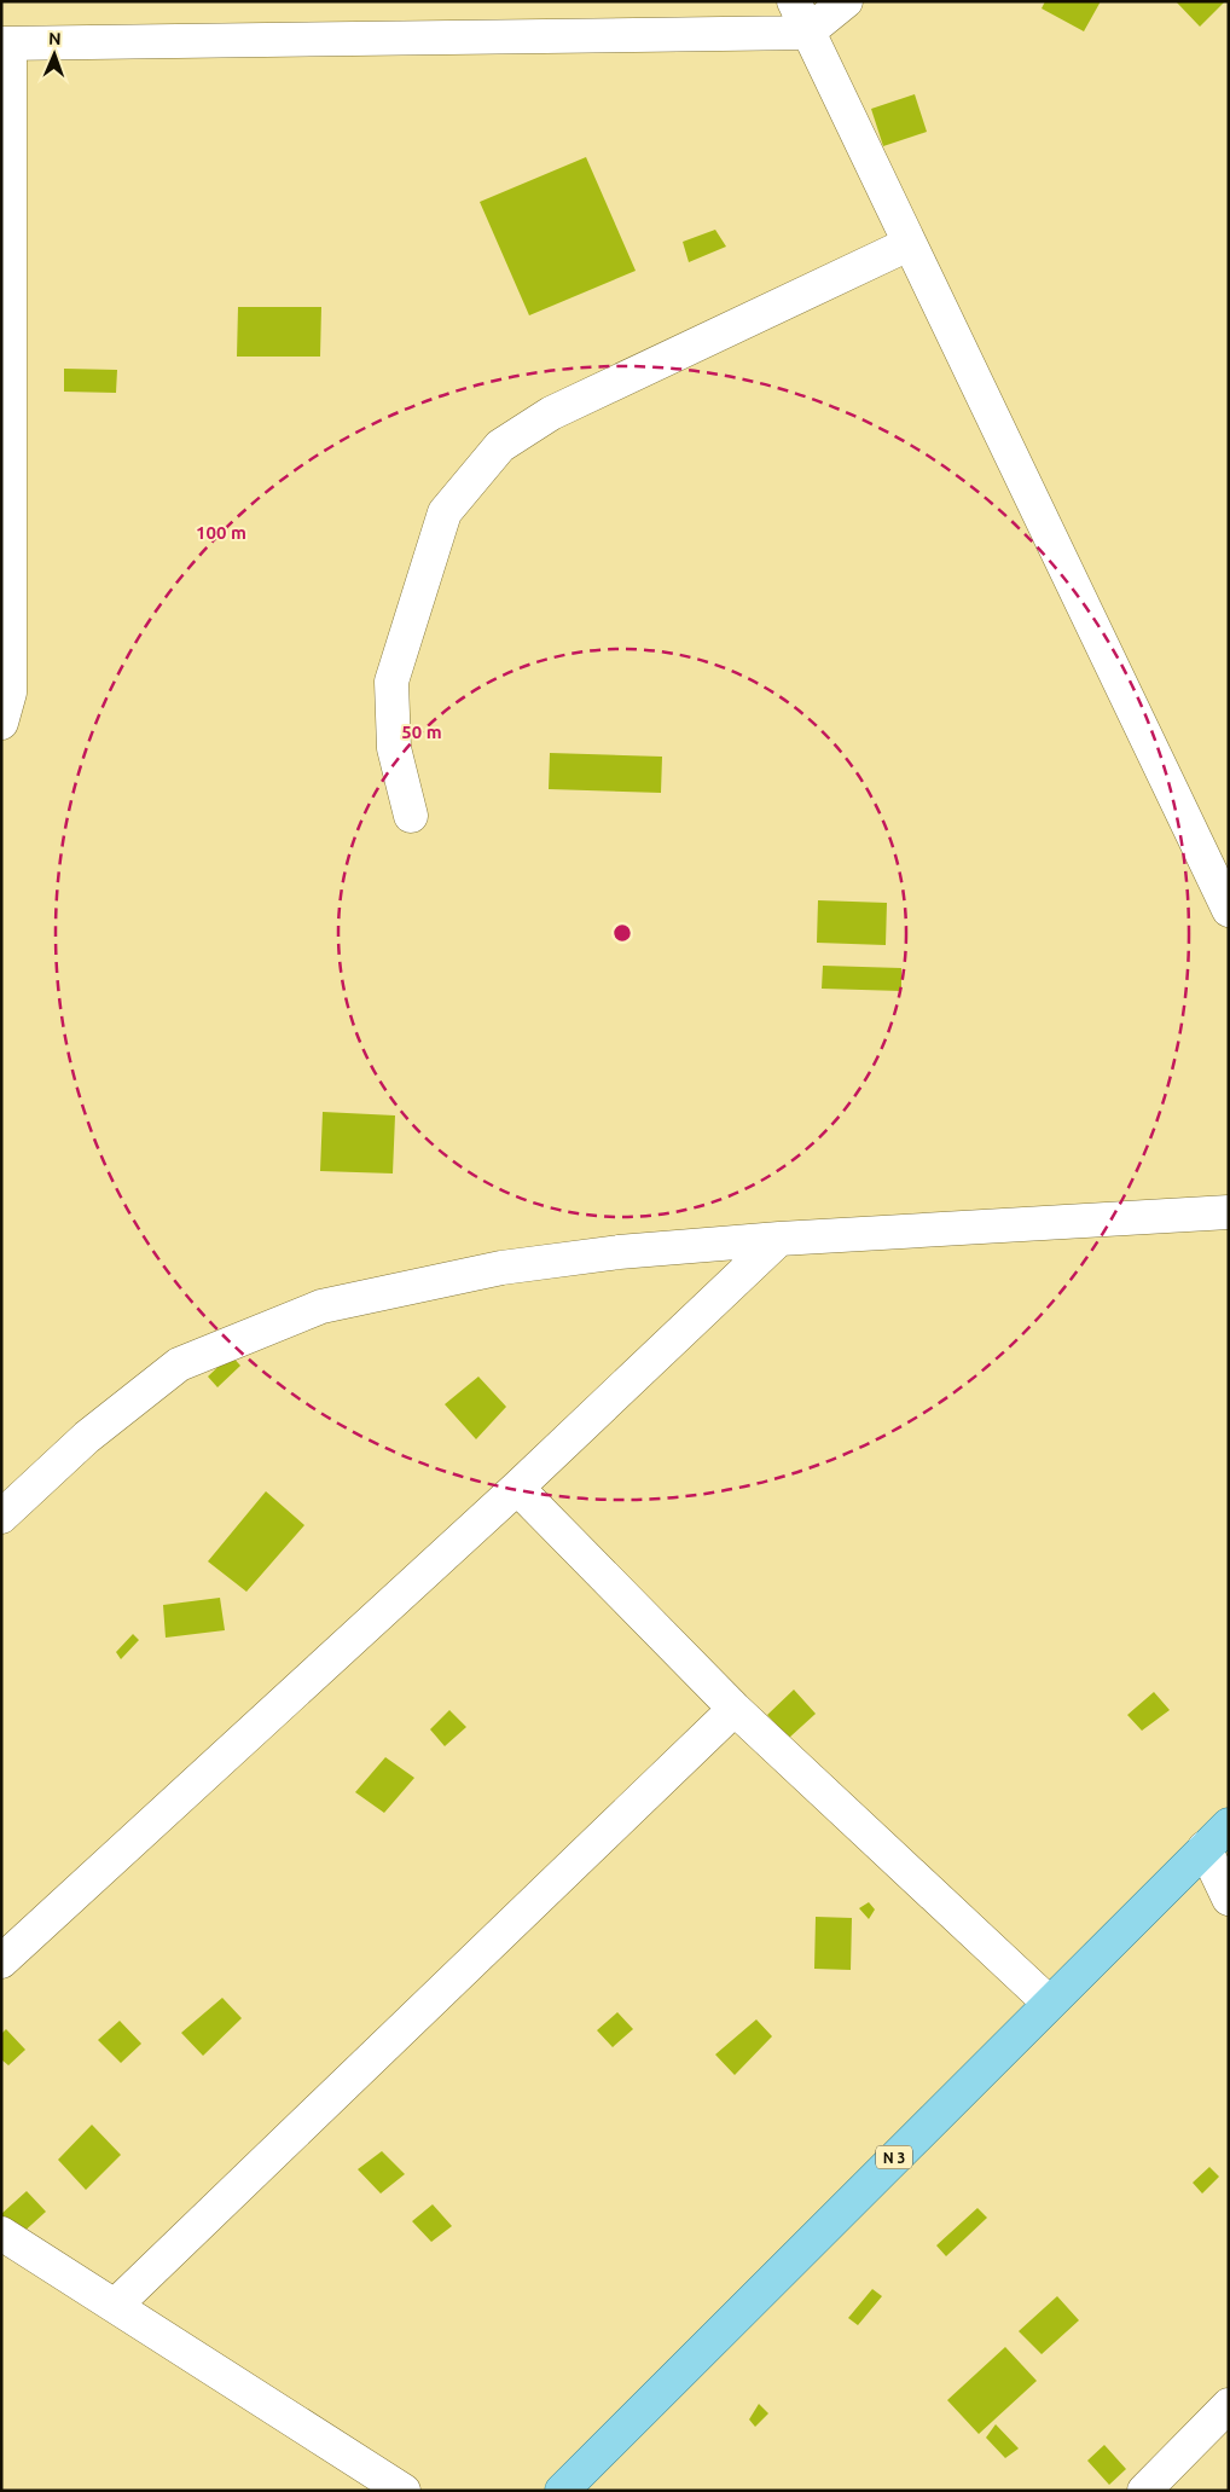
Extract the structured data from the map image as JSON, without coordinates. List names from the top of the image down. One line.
{"streets":{"main road":["N 3"]},"north":"top","rings":["100 m","50 m"]}
